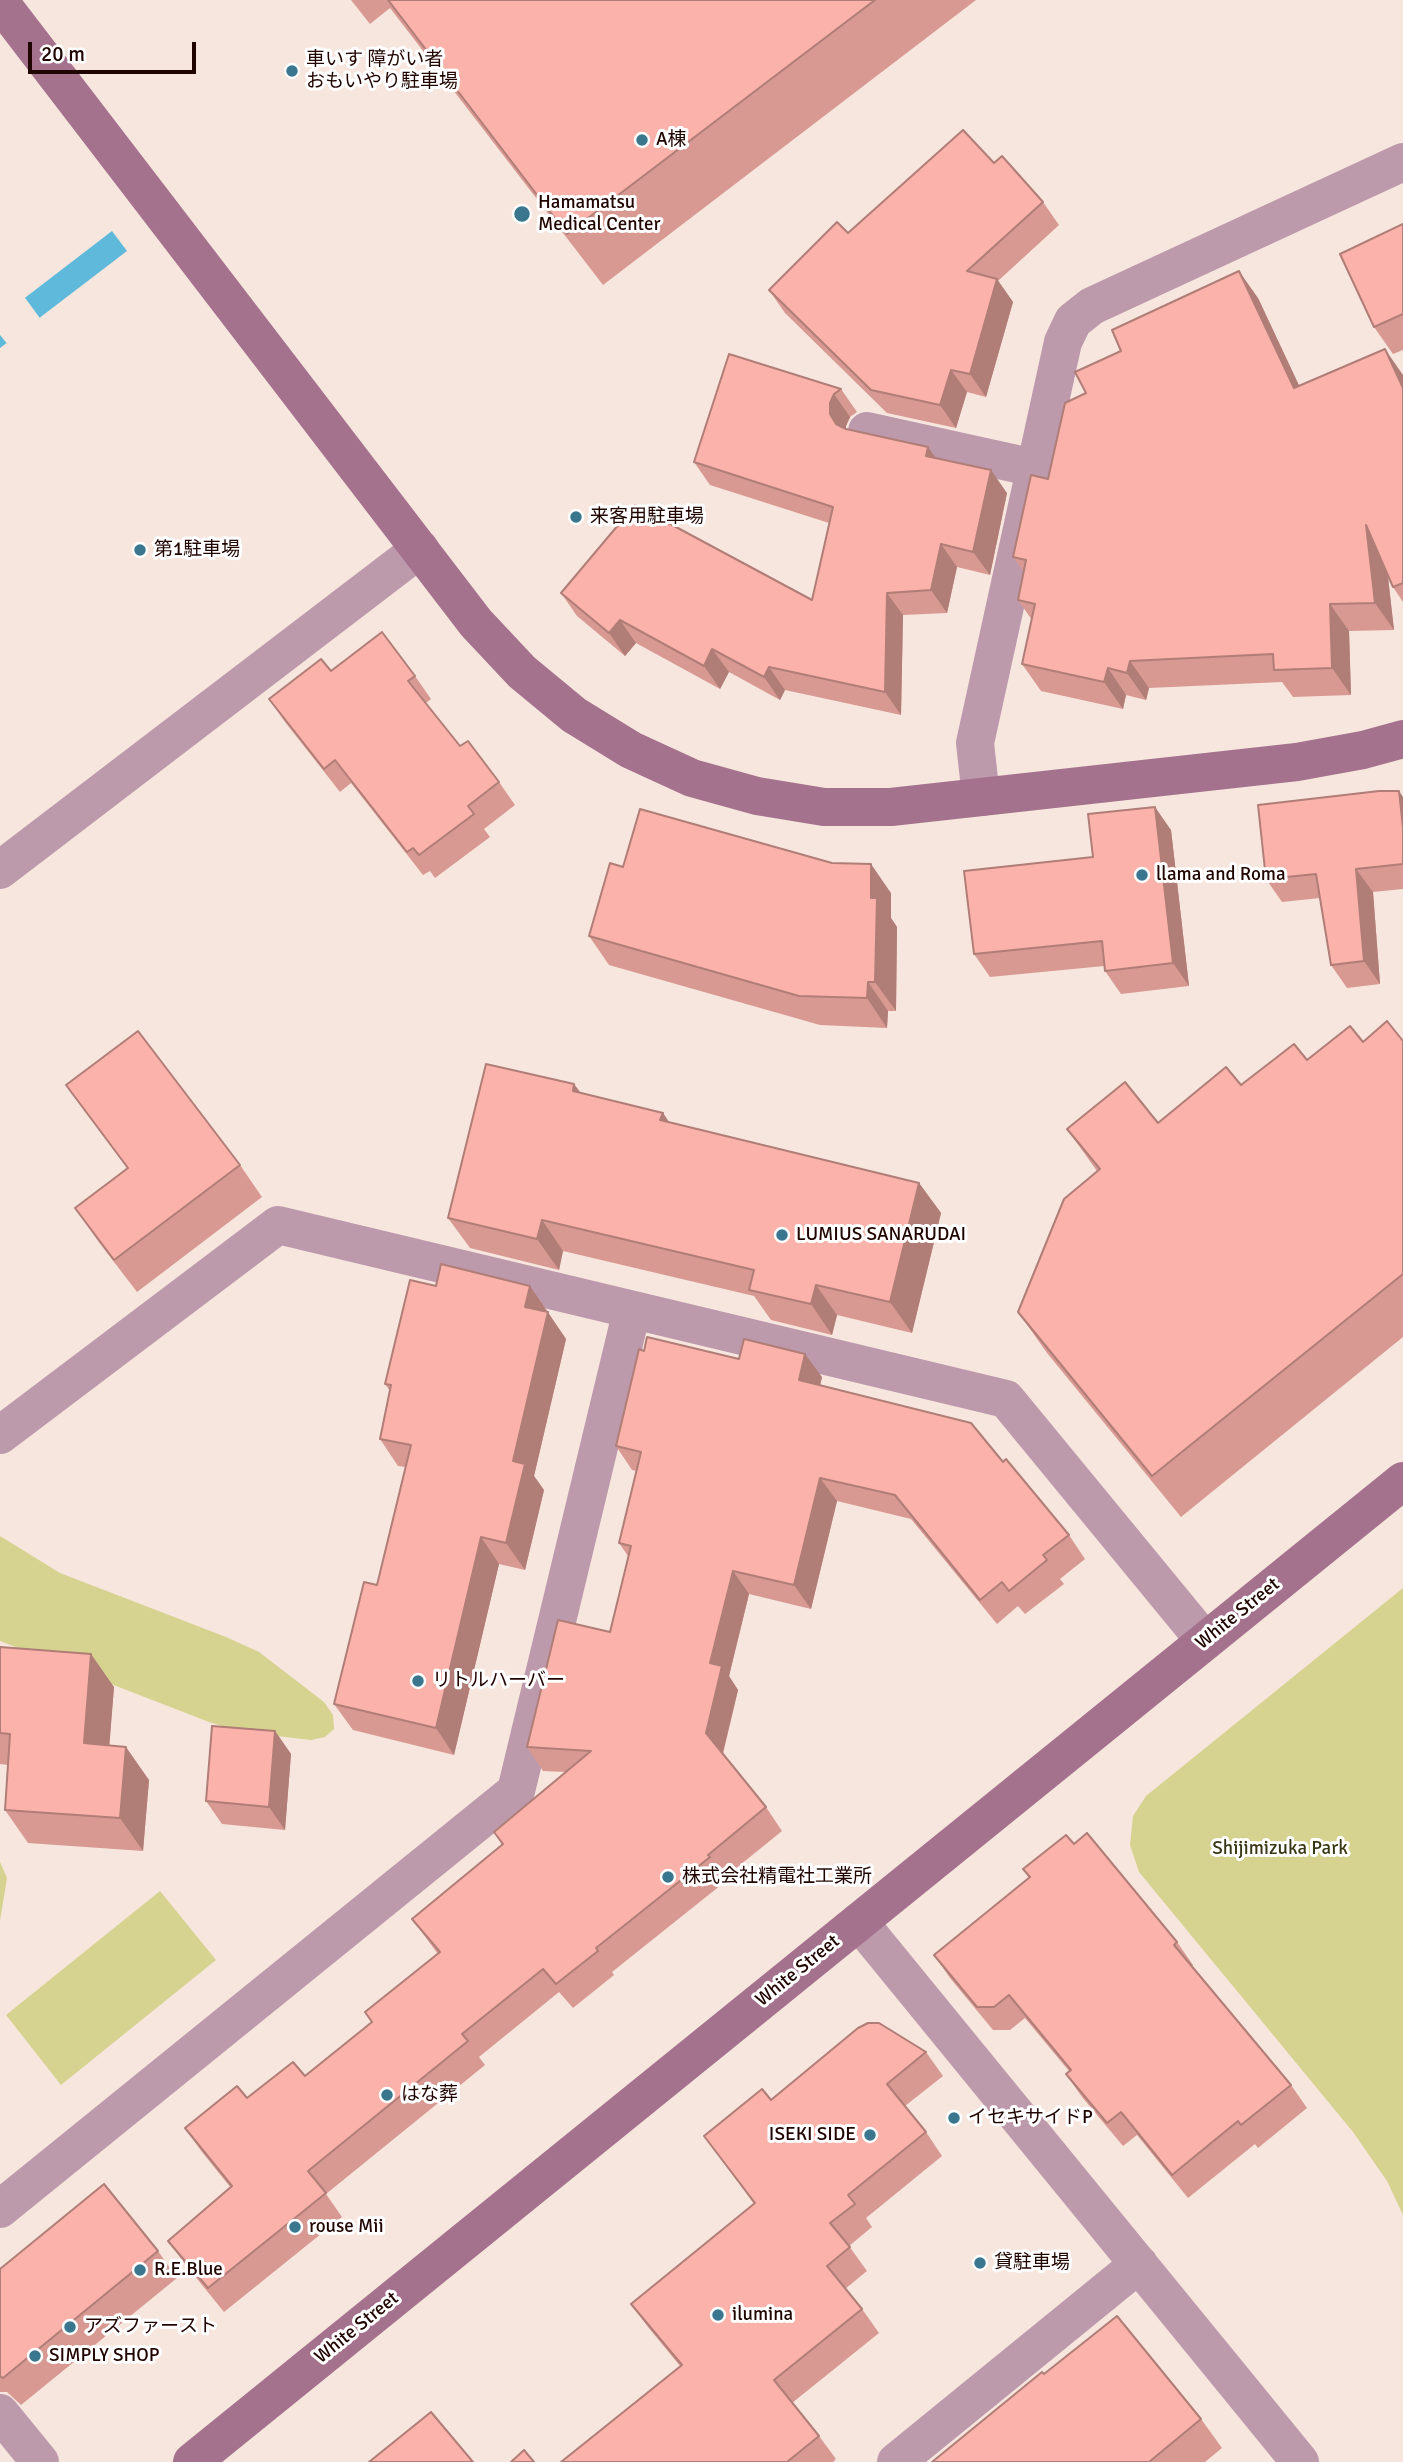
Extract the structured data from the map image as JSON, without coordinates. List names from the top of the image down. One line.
{"streets":{"street":["White Street"]},"parks":["Shijimizuka Park"],"places":["車いす 障がい者 おもいやり駐車場","A棟","Hamamatsu Medical Center","来客用駐車場","第1駐車場","llama and Roma","LUMIUS SANARUDAI","リトルハーバー","株式会社精電社工業所","はな葬","イセキサイドP","ISEKI SIDE","rouse Mii","貸駐車場","R.E.Blue","ilumina","アズファースト","SIMPLY SHOP"],"scale_bar":"20 m"}
